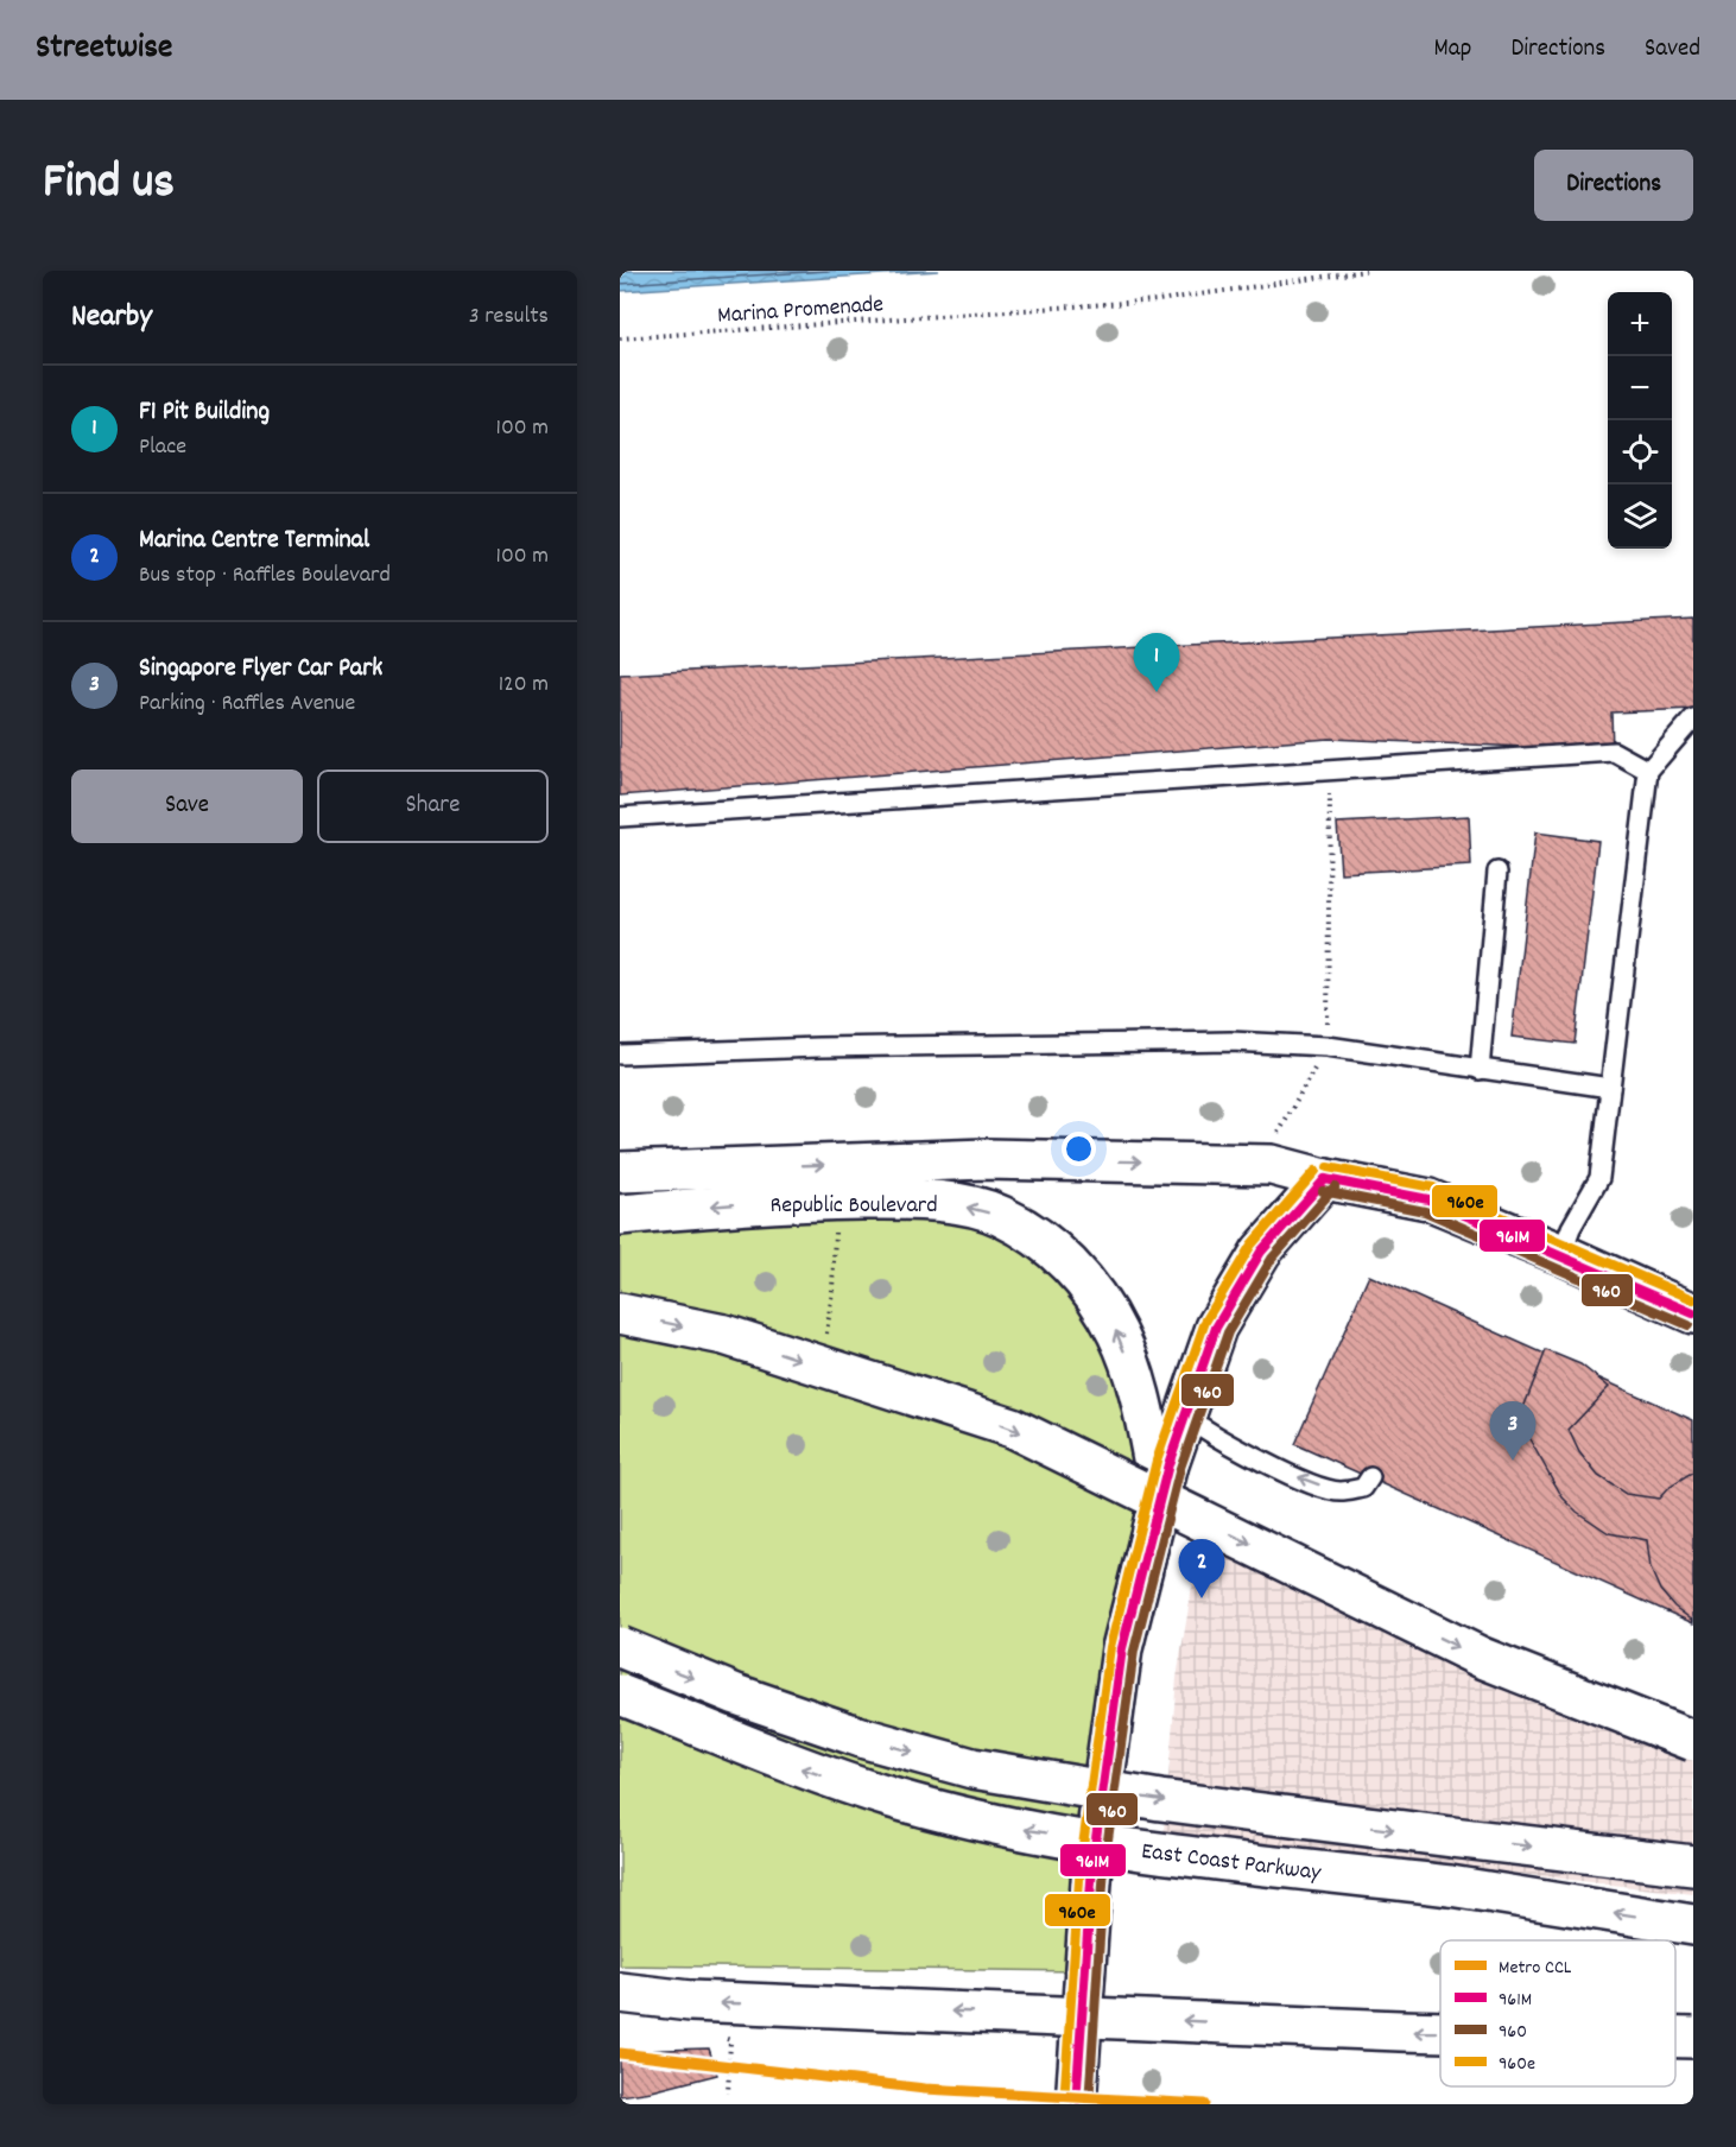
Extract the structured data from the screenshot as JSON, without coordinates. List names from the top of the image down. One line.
{"streets":{"main road":["Republic Boulevard","East Coast Parkway"],"path":["Marina Promenade"]},"lines":["transit line 960e","transit line 961M","transit line 960","metro line CCL"],"legend":["Metro CCL","961M","960","960e"],"page":{"header":"Streetwise","nav":["Map","Directions","Saved"],"title":"Find us","buttons":["Directions",["Save","Share"]],"heading":["Nearby","3 results"],"map_buttons":["+","−"],"list":[{"mark":"1","name":"F1 Pit Building","note":"Place","value":"100 m"},{"mark":"2","name":"Marina Centre Terminal","note":"Bus stop · Raffles Boulevard","value":"100 m"},{"mark":"3","name":"Singapore Flyer Car Park","note":"Parking · Raffles Avenue","value":"120 m"}],"pins":["1","3","2"]}}
